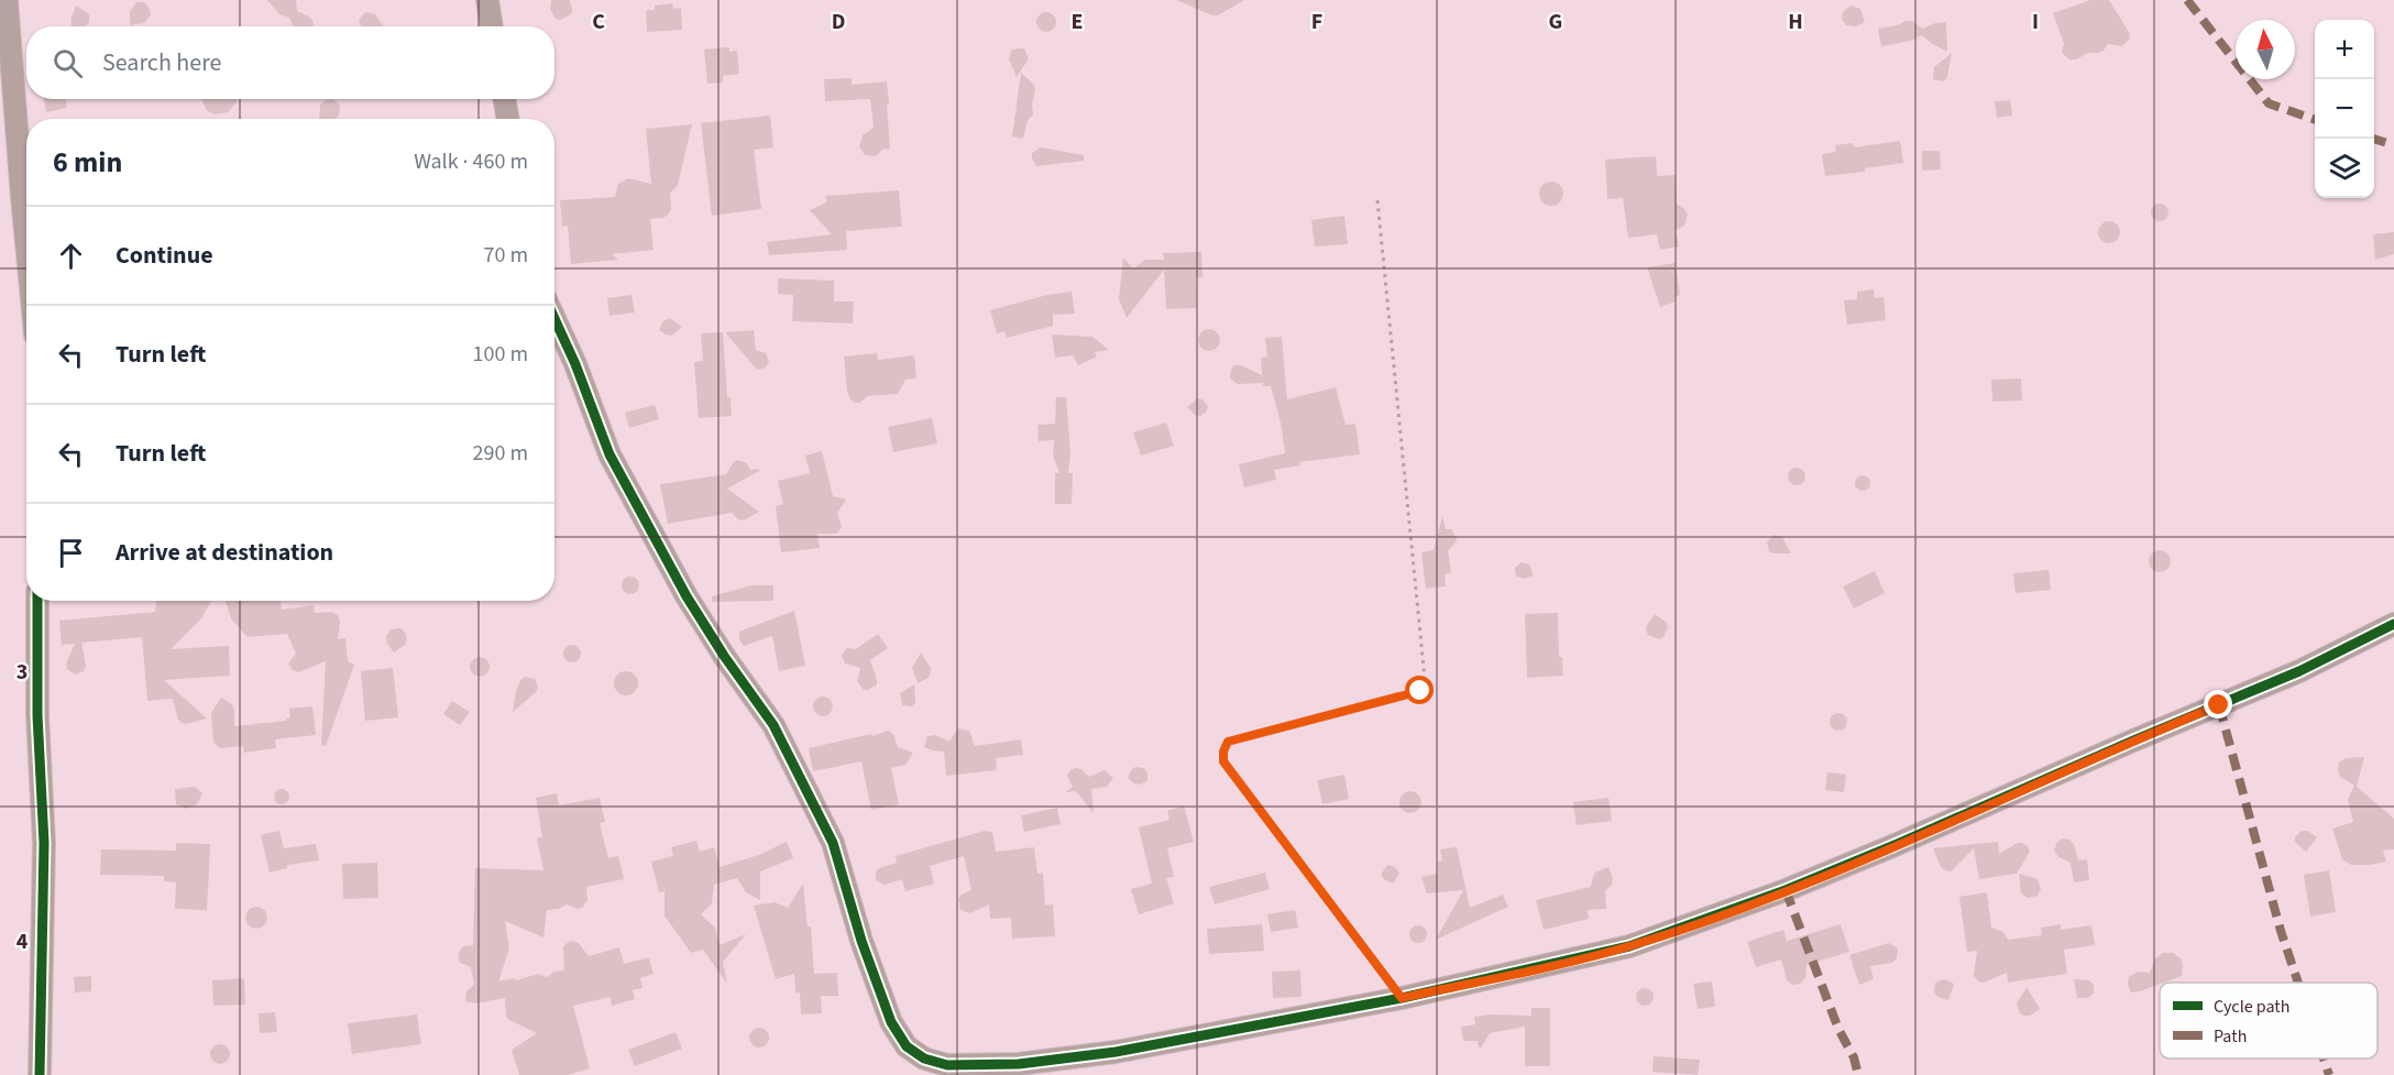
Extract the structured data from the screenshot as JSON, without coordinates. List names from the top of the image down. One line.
{"legend":["Cycle path","Path"],"north":"top","page":{"map_buttons":["+","−"],"search":"Search here","heading":["6 min","Walk · 460 m"],"list":[["Continue","70 m"],["Turn left","100 m"],["Turn left","290 m"],"Arrive at destination"]},"grid":{"columns":["C","D","E","F","G","H","I"],"rows":["3","4"]}}
